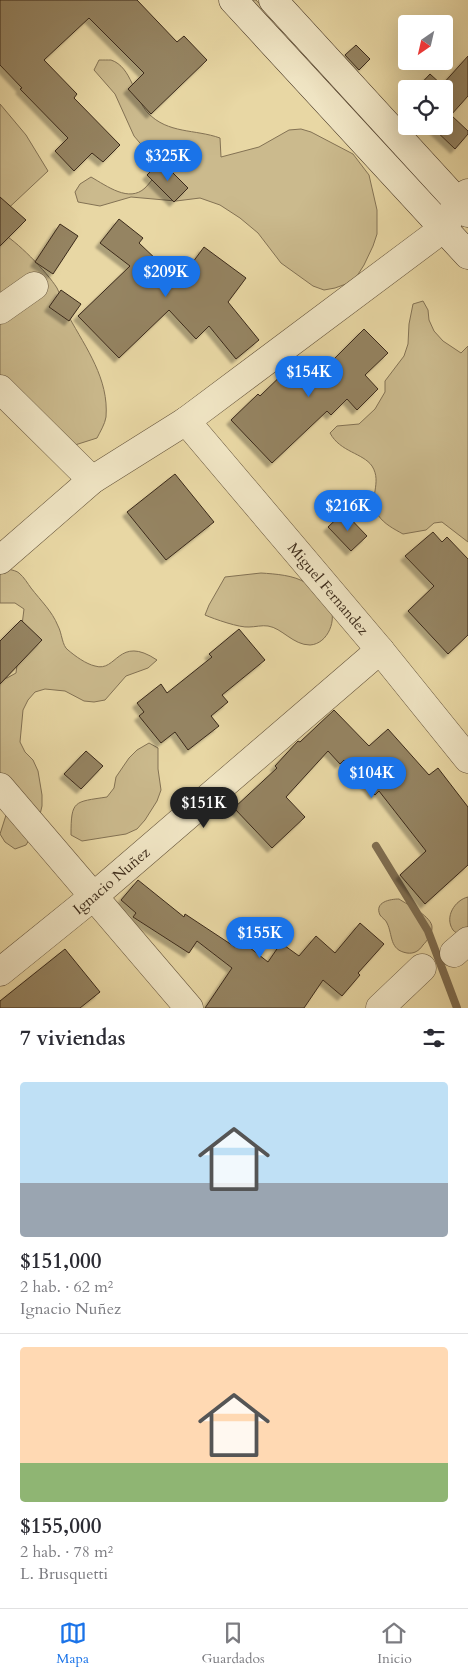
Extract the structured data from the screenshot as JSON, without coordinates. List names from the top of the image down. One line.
{"streets":{"street":["Miguel Fernandez","Ignacio Nuñez"]},"crossings":[["Miguel Fernandez","Ignacio Nuñez"]],"north":"bottom left","page":{"price":["$325K","$209K","$154K","$216K","$104K","$151K","$155K"],"heading":"7 viviendas","list":[{"name":"$151,000","note":"2 hab. · 62 m² · Ignacio Nuñez"},{"name":"$155,000","note":"2 hab. · 78 m² · L. Brusquetti"}],"tabs":["Mapa","Guardados","Inicio"]}}
